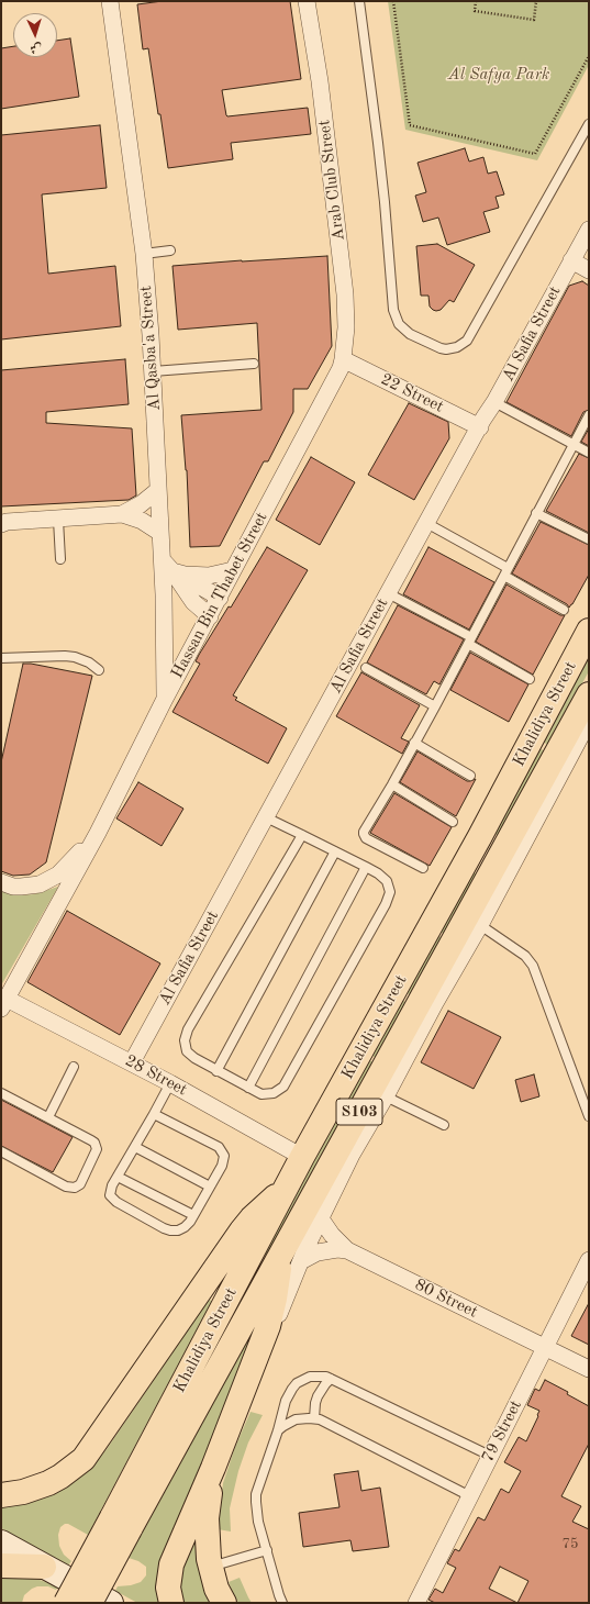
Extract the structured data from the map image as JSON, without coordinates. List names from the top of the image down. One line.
{"streets":{"main road":["Khalidiya Street","S103"],"street":["Arab Club Street","Al Safia Street","Al Qasba'a Street","22 Street","Hassan Bin Thabet Street","28 Street","80 Street","79 Street"]},"crossings":[["Arab Club Street","22 Street"],["Arab Club Street","Hassan Bin Thabet Street"],["Al Safia Street","22 Street"],["Al Safia Street","28 Street"],["Al Qasba'a Street","Hassan Bin Thabet Street"],["22 Street","Hassan Bin Thabet Street"],["Hassan Bin Thabet Street","28 Street"],["Khalidiya Street","28 Street"],["Khalidiya Street","80 Street"],["80 Street","79 Street"]],"parks":["Al Safya Park"],"house_numbers":["75"],"north":"bottom"}
